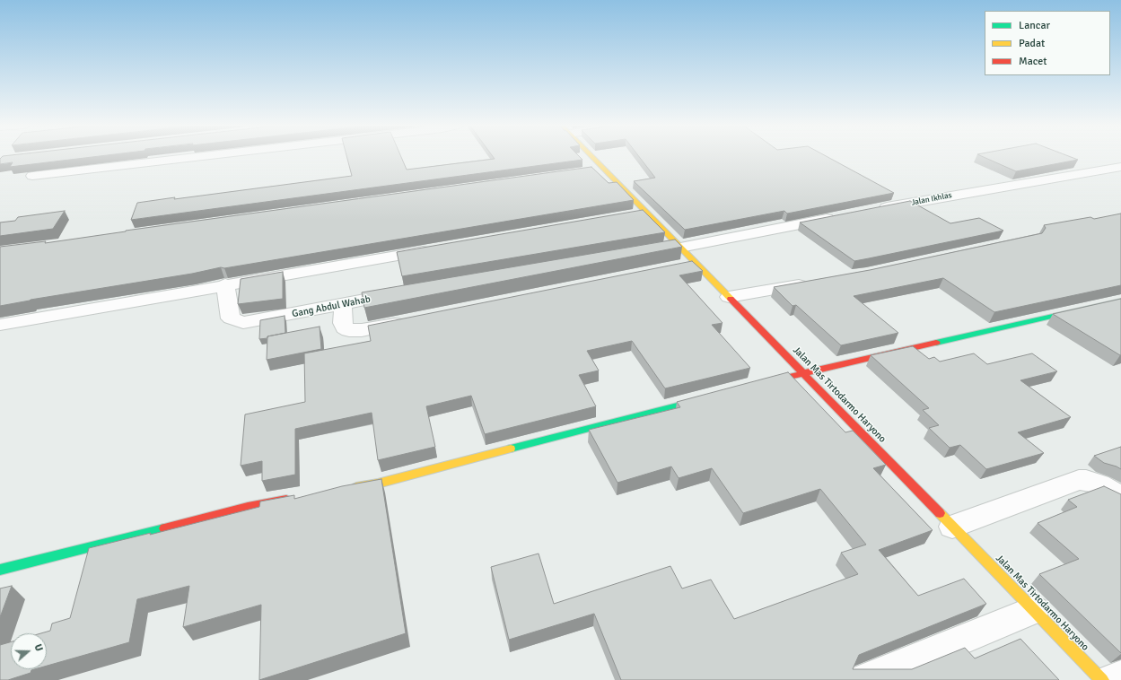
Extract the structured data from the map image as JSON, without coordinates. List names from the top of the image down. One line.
{"streets":{"street":["Jalan Ikhlas","Gang Abdul Wahab","Jalan Mas Tirtodarmo Haryono"]},"legend":["Lancar","Padat","Macet"],"north":"right"}
